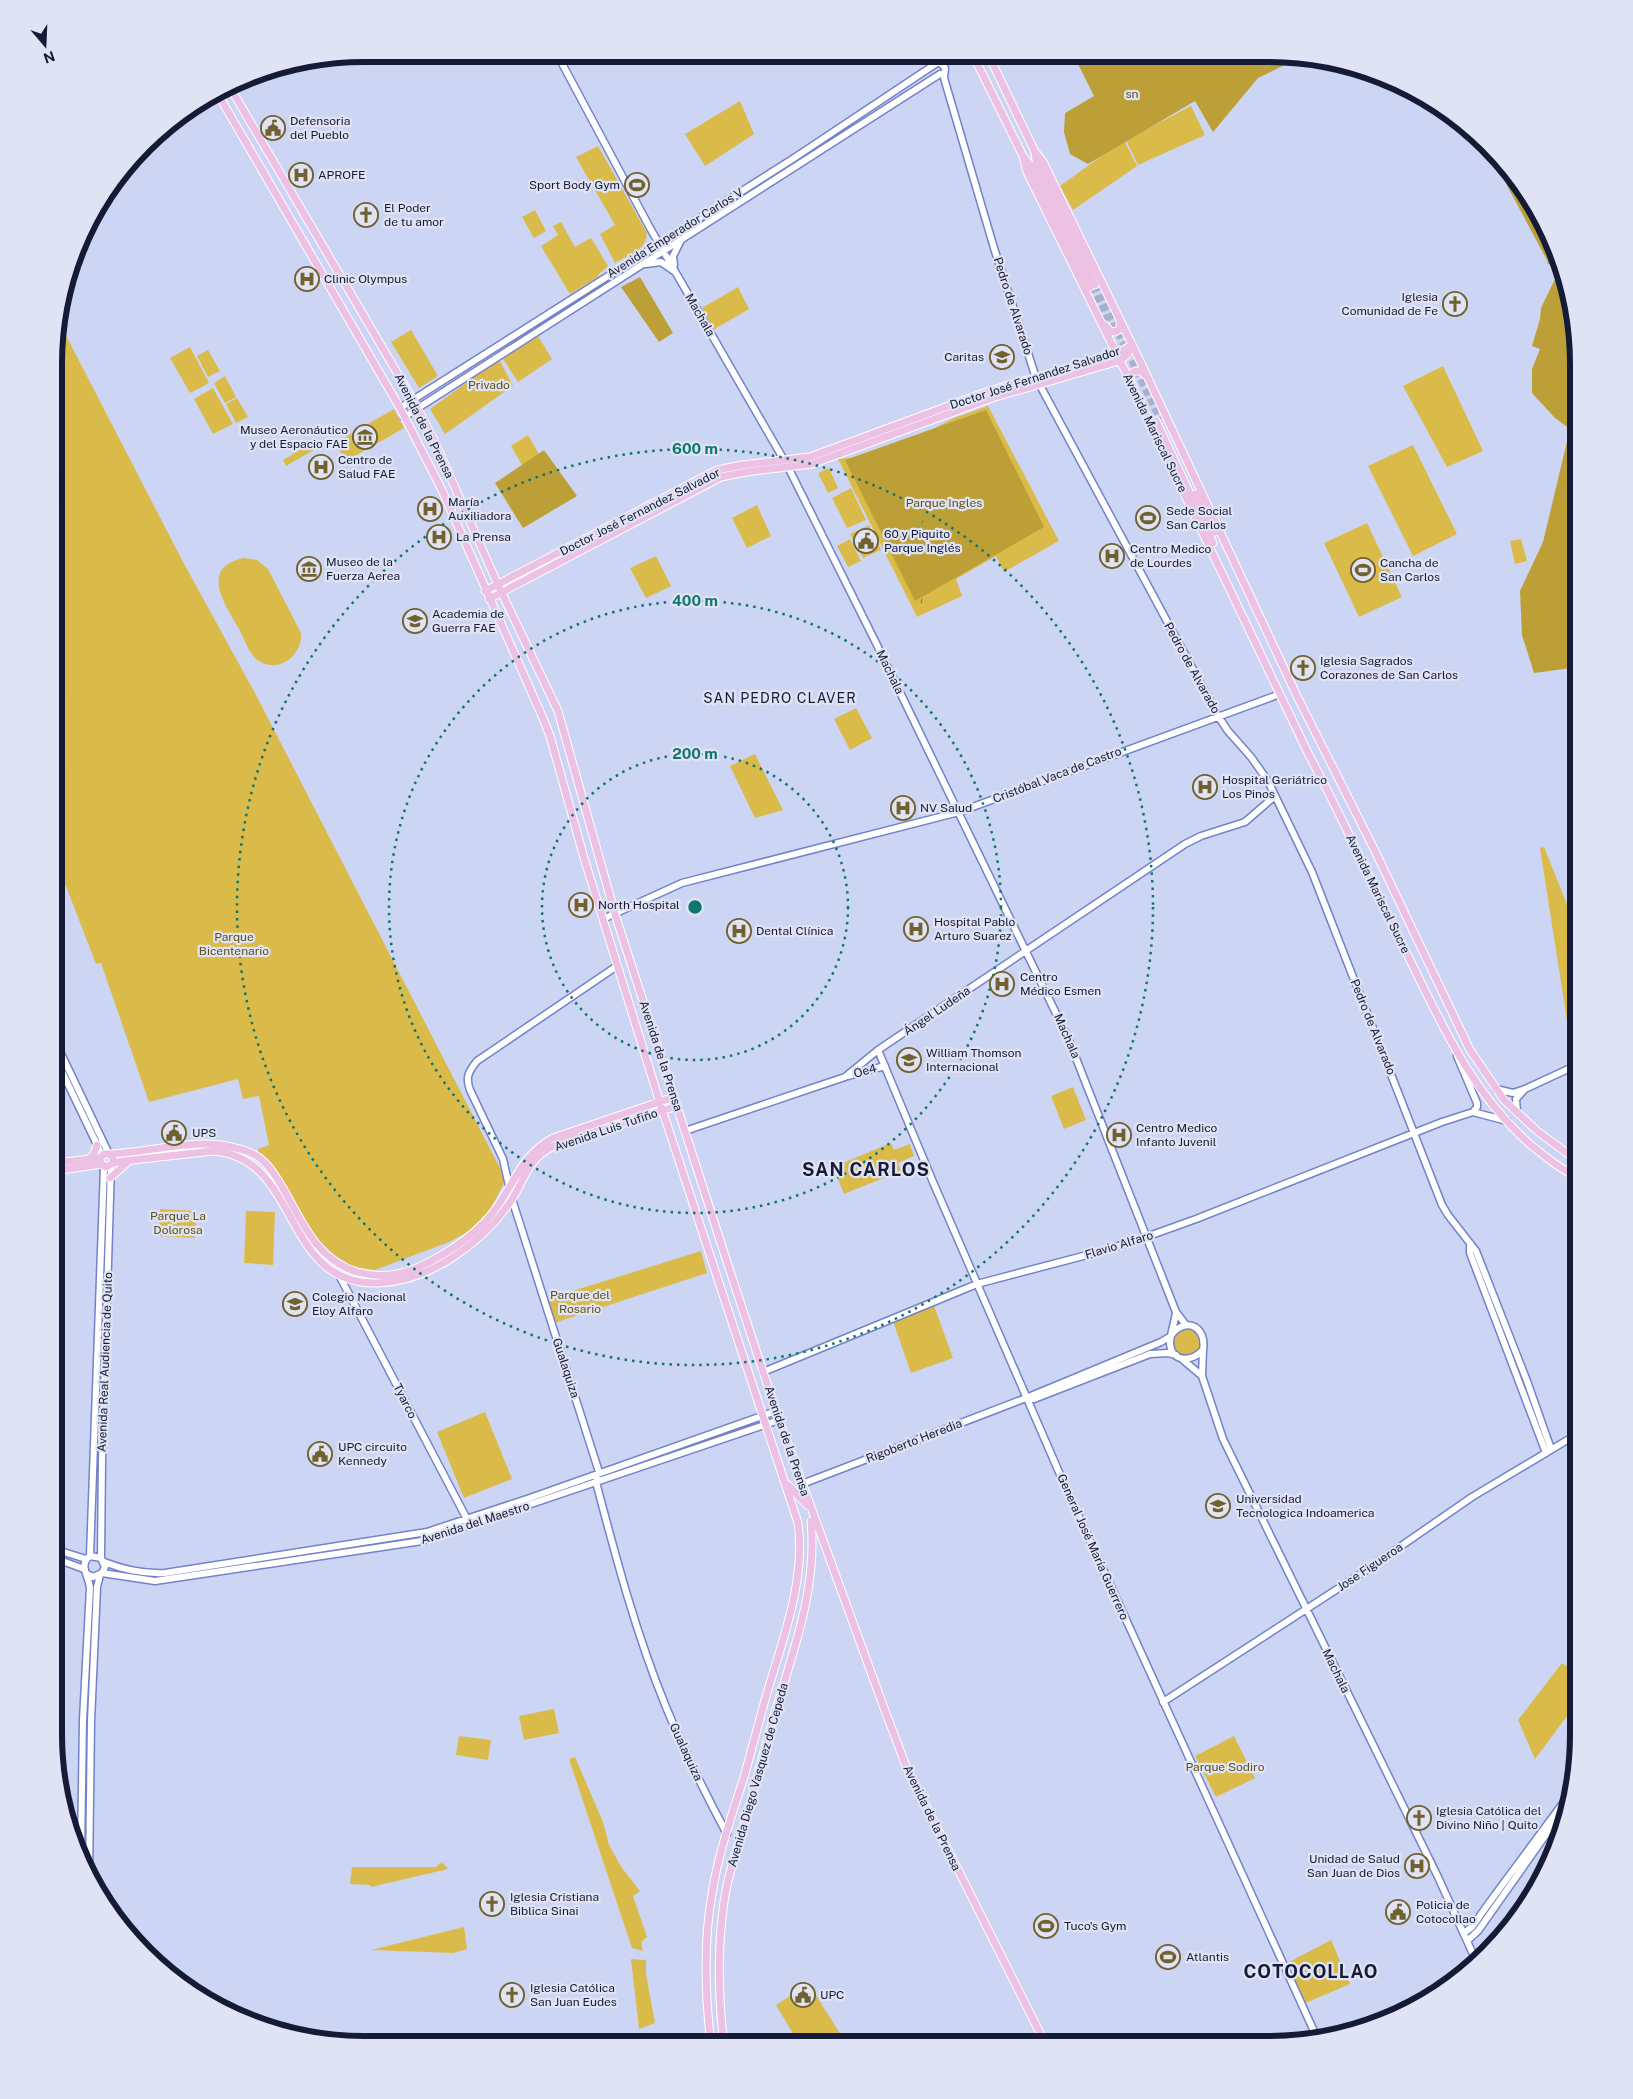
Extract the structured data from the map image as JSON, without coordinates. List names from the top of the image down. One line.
{"streets":{"main road":["Avenida Emperador Carlos V","Pedro de Alvarado","Machala","Doctor José Fernandez Salvador","Avenida de la Prensa","Avenida Mariscal Sucre","Cristóbal Vaca de Castro","Ángel Ludeña","Oe4","Avenida Luis Tufiño","Flavio Alfaro","Avenida Real Audiencia de Quito","Gualaquiza","Tyarco","Rigoberto Heredia","Avenida del Maestro","General José María Guerrero","Jose Figueroa","Avenida Diego Vasquez de Cepeda"]},"crossings":[["Avenida Emperador Carlos V","Pedro de Alvarado"],["Avenida Emperador Carlos V","Machala"],["Avenida Emperador Carlos V","Avenida de la Prensa"],["Pedro de Alvarado","Doctor José Fernandez Salvador"],["Pedro de Alvarado","Cristóbal Vaca de Castro"],["Pedro de Alvarado","Ángel Ludeña"],["Pedro de Alvarado","Flavio Alfaro"],["Pedro de Alvarado","Jose Figueroa"],["Machala","Doctor José Fernandez Salvador"],["Machala","Cristóbal Vaca de Castro"],["Machala","Ángel Ludeña"],["Machala","Flavio Alfaro"],["Machala","Rigoberto Heredia"],["Machala","Jose Figueroa"],["Doctor José Fernandez Salvador","Avenida de la Prensa"],["Doctor José Fernandez Salvador","Avenida Mariscal Sucre"],["Avenida de la Prensa","Cristóbal Vaca de Castro"],["Avenida de la Prensa","Ángel Ludeña"],["Avenida de la Prensa","Avenida Luis Tufiño"],["Avenida de la Prensa","Flavio Alfaro"],["Avenida de la Prensa","Gualaquiza"],["Avenida de la Prensa","Rigoberto Heredia"],["Avenida de la Prensa","Avenida del Maestro"],["Avenida de la Prensa","Avenida Diego Vasquez de Cepeda"],["Avenida Mariscal Sucre","Cristóbal Vaca de Castro"],["Ángel Ludeña","Oe4"],["Ángel Ludeña","General José María Guerrero"],["Oe4","General José María Guerrero"],["Avenida Luis Tufiño","Avenida Real Audiencia de Quito"],["Avenida Luis Tufiño","Gualaquiza"],["Avenida Luis Tufiño","Tyarco"],["Flavio Alfaro","General José María Guerrero"],["Avenida Real Audiencia de Quito","Avenida del Maestro"],["Gualaquiza","Avenida del Maestro"],["Gualaquiza","Avenida Diego Vasquez de Cepeda"],["Tyarco","Avenida del Maestro"],["Rigoberto Heredia","General José María Guerrero"],["General José María Guerrero","Jose Figueroa"]],"districts":["SAN PEDRO CLAVER","SAN CARLOS","COTOCOLLAO"],"parks":["sn","Privado","Parque Ingles","Parque Bicentenario","Parque La Dolorosa","Parque del Rosario","Parque Sodiro"],"places":{"public building":["Defensoria del Pueblo","60 y Piquito Parque Inglés","UPS","UPC circuito Kennedy","Policia de Cotocollao","UPC"],"hospital":["APROFE","Clinic Olympus","Centro de Salud FAE","María Auxiliadora","La Prensa","Centro Medico de Lourdes","Hospital Geriátrico Los Pinos","NV Salud","North Hospital","Hospital Pablo Arturo Suarez","Dental Clínica","Centro Médico Esmen","Centro Medico Infanto Juvenil","Unidad de Salud San Juan de Dios"],"sports":["Sport Body Gym","Sede Social San Carlos","Cancha de San Carlos","Tuco's Gym","Atlantis"],"church":["El Poder de tu amor","Iglesia Comunidad de Fe","Iglesia Sagrados Corazones de San Carlos","Iglesia Católica del Divino Niño | Quito","Iglesia Cristiana Biblica Sinai","Iglesia Católica San Juan Eudes"],"school or university":["Caritas","Academia de Guerra FAE","William Thomson Internacional","Colegio Nacional Eloy Alfaro","Universidad Tecnologica Indoamerica"],"museum":["Museo Aeronáutico y del Espacio FAE","Museo de la Fuerza Aerea"]},"north":"bottom","rings":["600 m","400 m","200 m"]}
